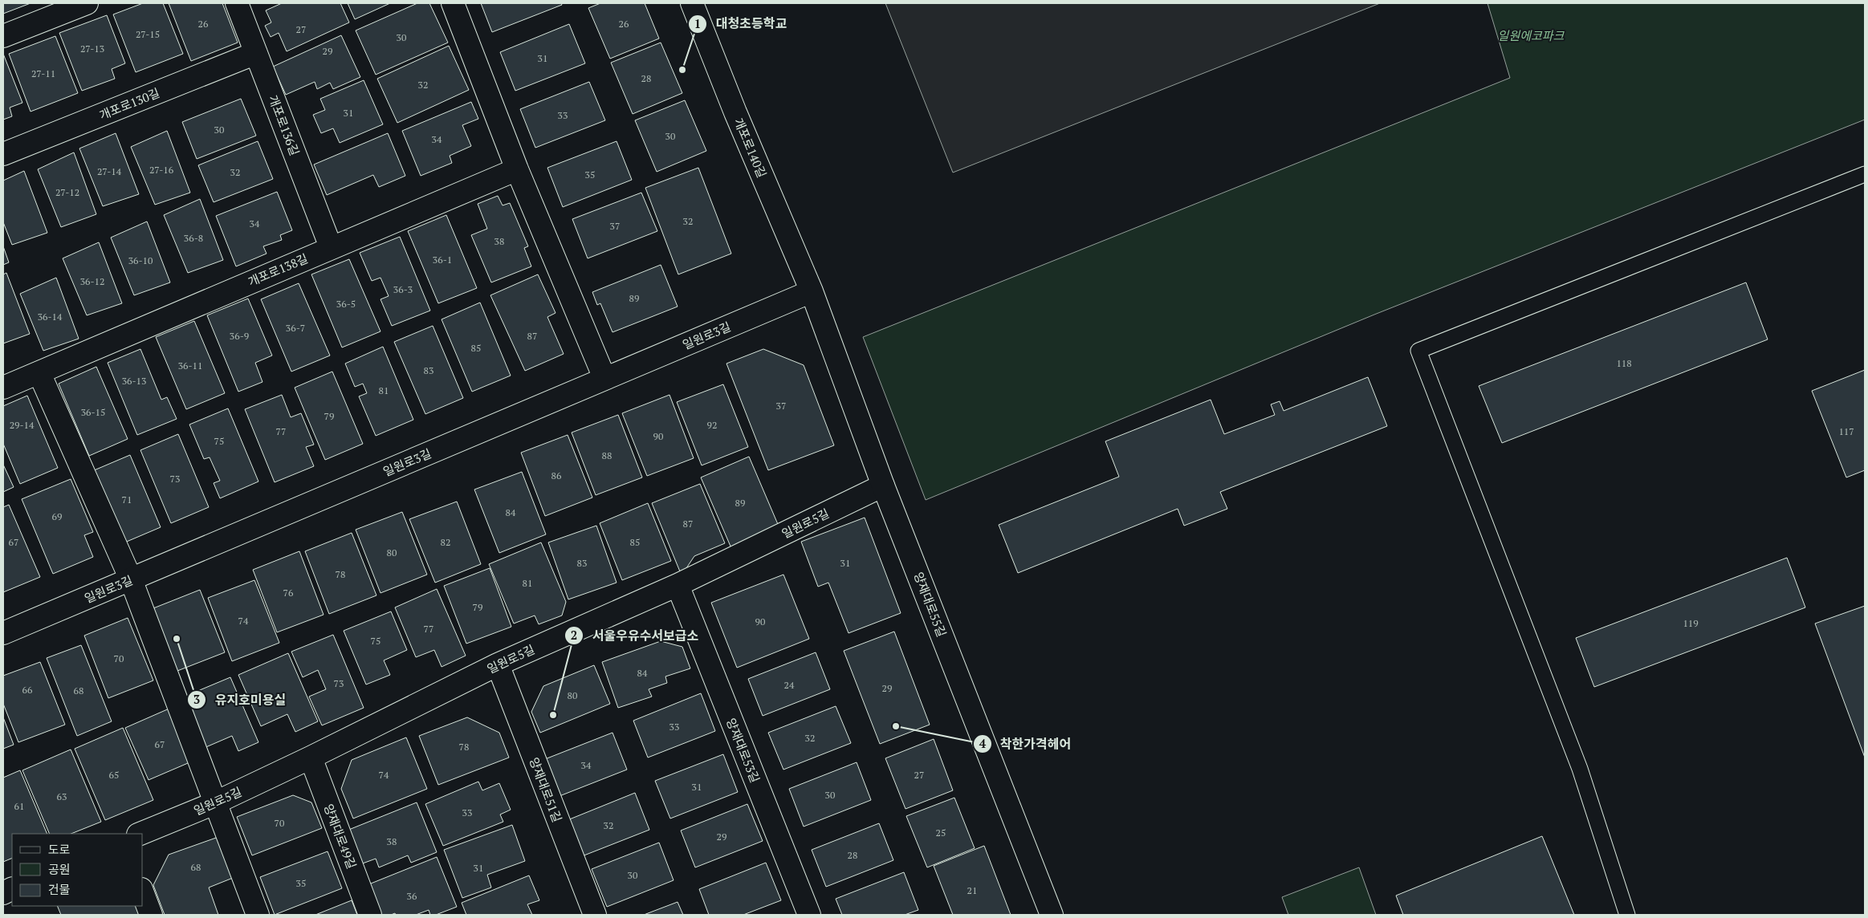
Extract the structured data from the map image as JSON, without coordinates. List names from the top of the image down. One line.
{"streets":{"street":["개포로130길","개포로136길","개포로140길","개포로138길","일원로3길","일원로5길","양재대로55길","양재대로53길","양재대로51길","양재대로49길"]},"crossings":[["개포로130길","개포로136길"],["개포로136길","개포로138길"],["개포로140길","일원로3길"],["개포로140길","양재대로55길"],["일원로3길","양재대로55길"],["일원로5길","양재대로55길"],["일원로5길","양재대로53길"],["일원로5길","양재대로51길"],["일원로5길","양재대로49길"]],"parks":["일원에코파크"],"places":["대청초등학교","유지호미용실","서울우유수서보급소","착한가격헤어"],"house_numbers":["26","26","27","27-15","30","27-13","29","31","27-11","28","32","31","33","30","30","34","27-16","27-14","32","35","27-12","32","34","37","36-8","38","36-1","36-10","36-12","36-3","89","36-5","36-14","36-7","36-9","87","85","118","36-11","83","36-13","81","37","36-15","79","29-14","92","77","117","90","75","88","86","73","71","89","84","69","87","67","82","85","80","83","31","78","81","76","79","74","90","119","77","75","70","84","73","24","29","66","68","80","33","32","67","78","34","65","74","27","31","30","63","61","33","70","32","25","29","38","28","68","31","30","35","21","36"],"legend":["도로","공원","건물"]}
